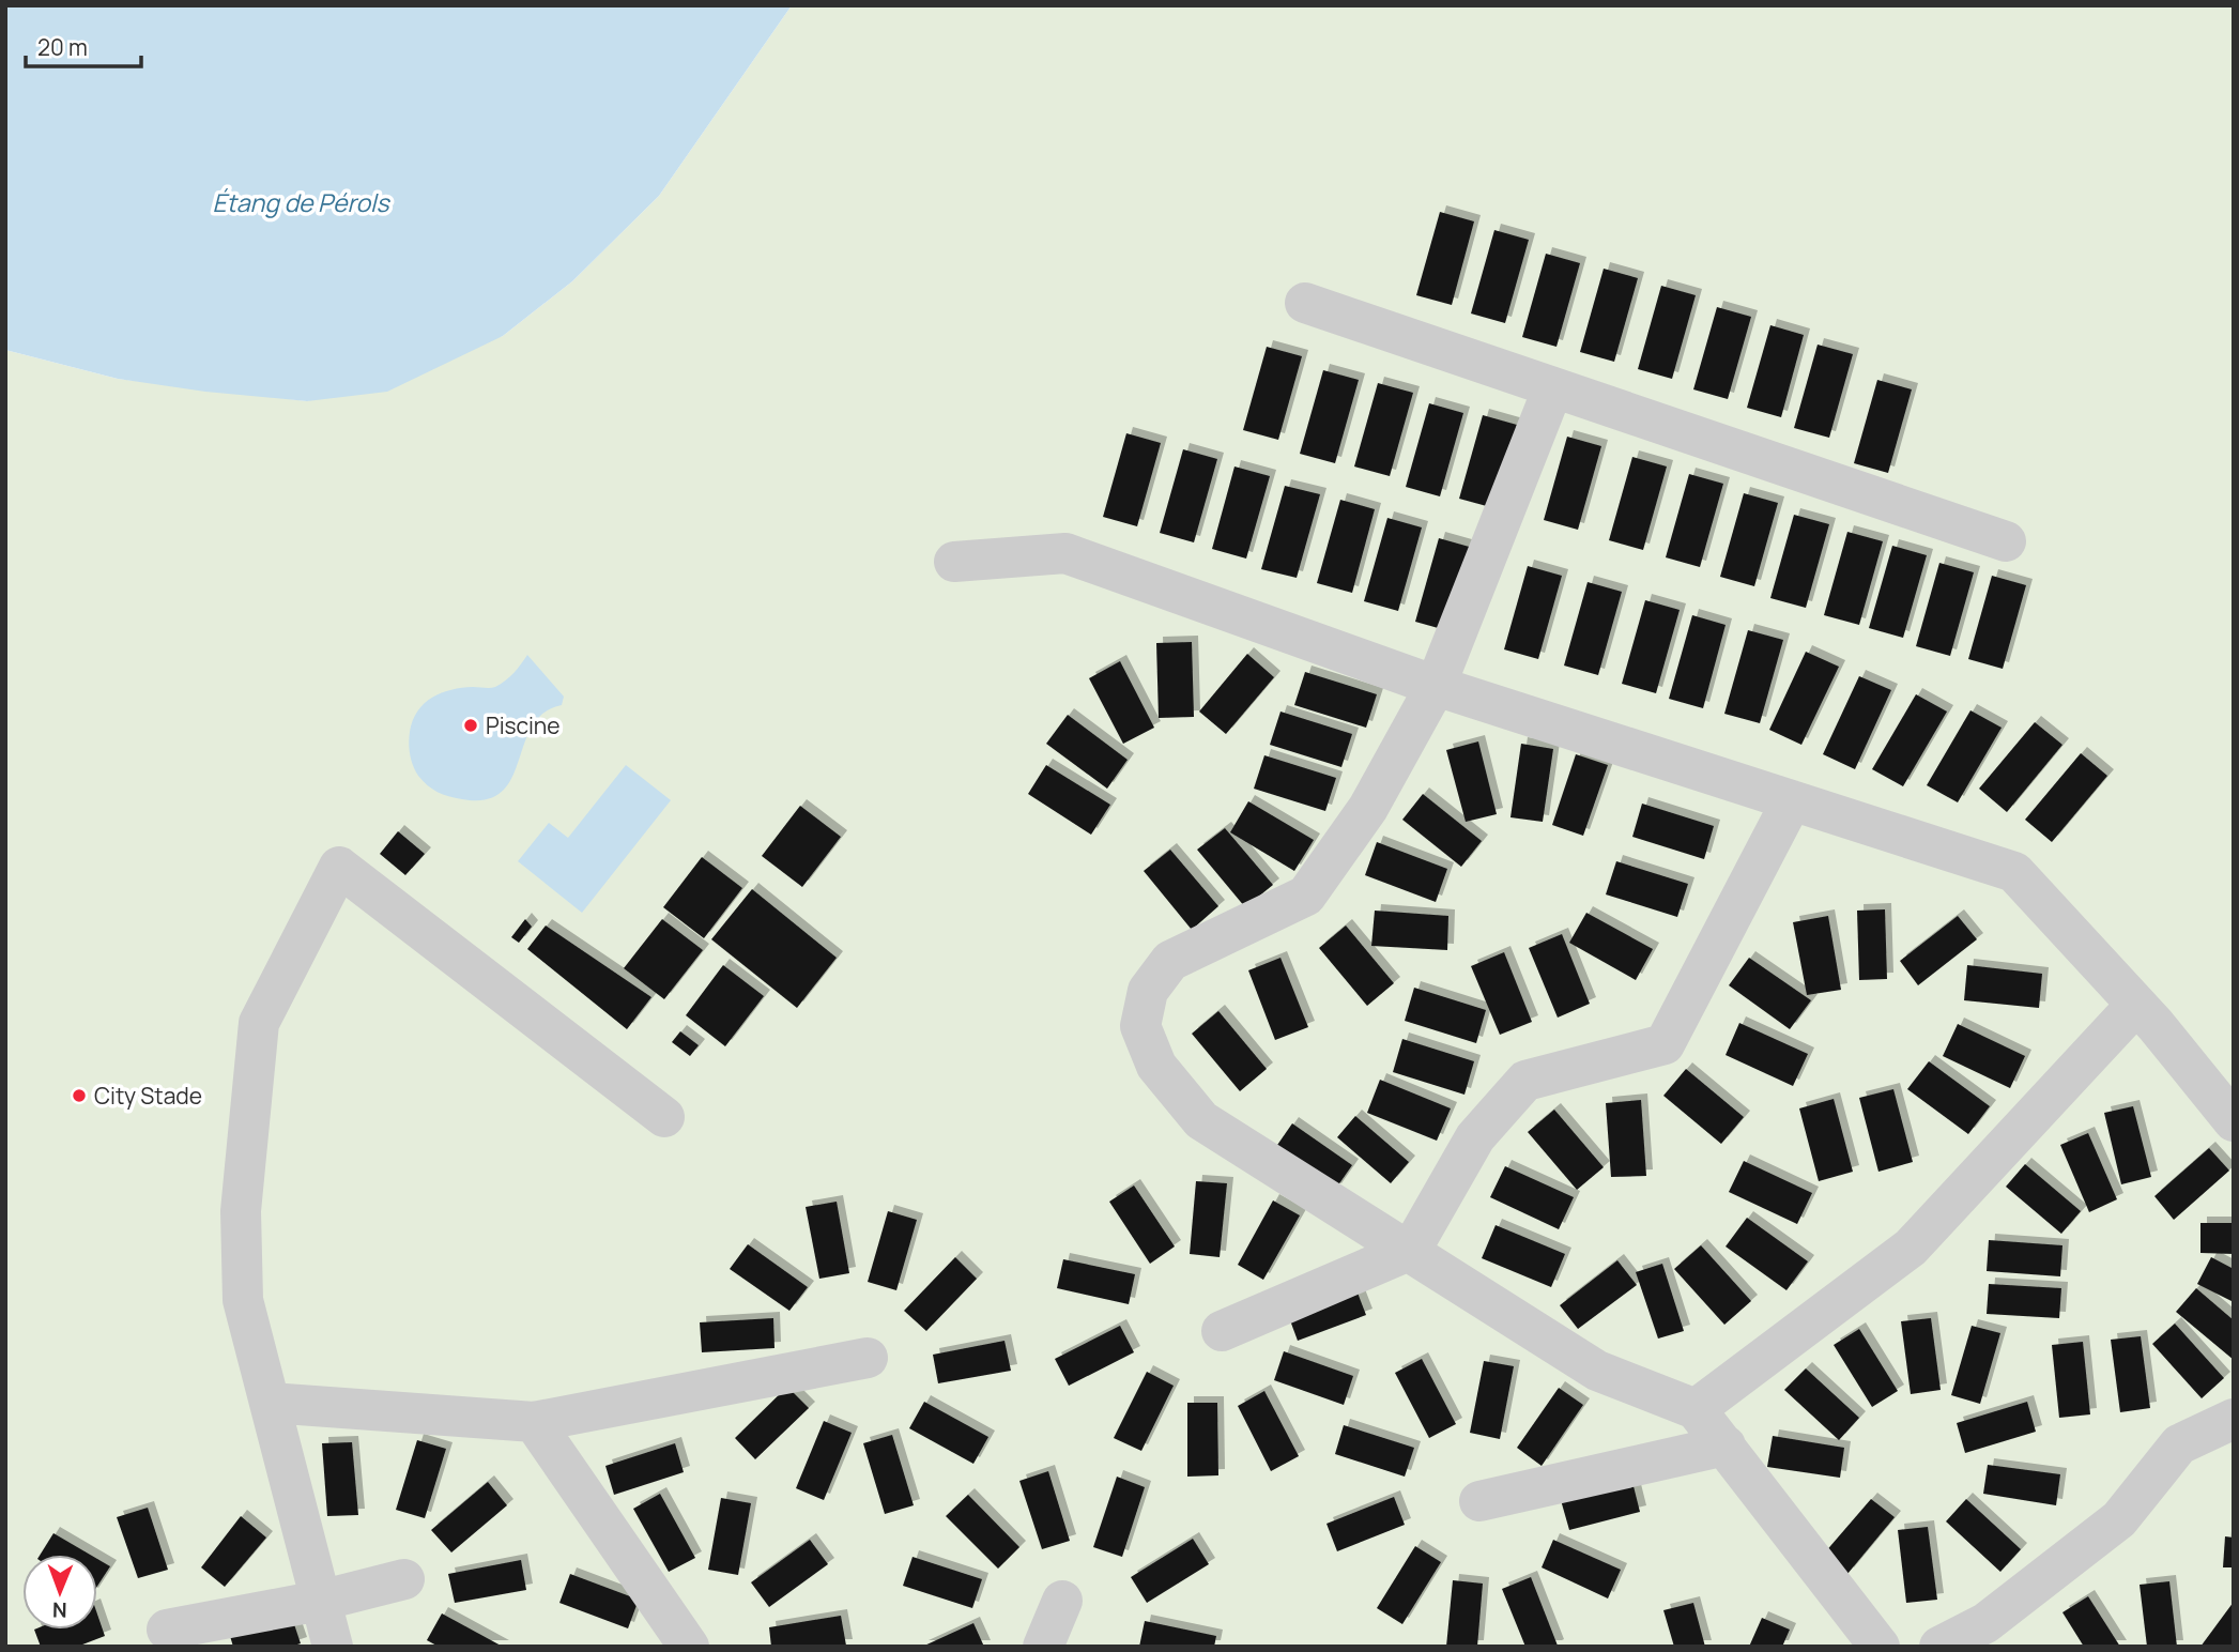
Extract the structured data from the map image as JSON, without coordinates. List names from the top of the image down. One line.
{"water":["Étang de Pérols"],"places":["Piscine","City Stade"],"scale_bar":"20 m","north":"bottom"}
